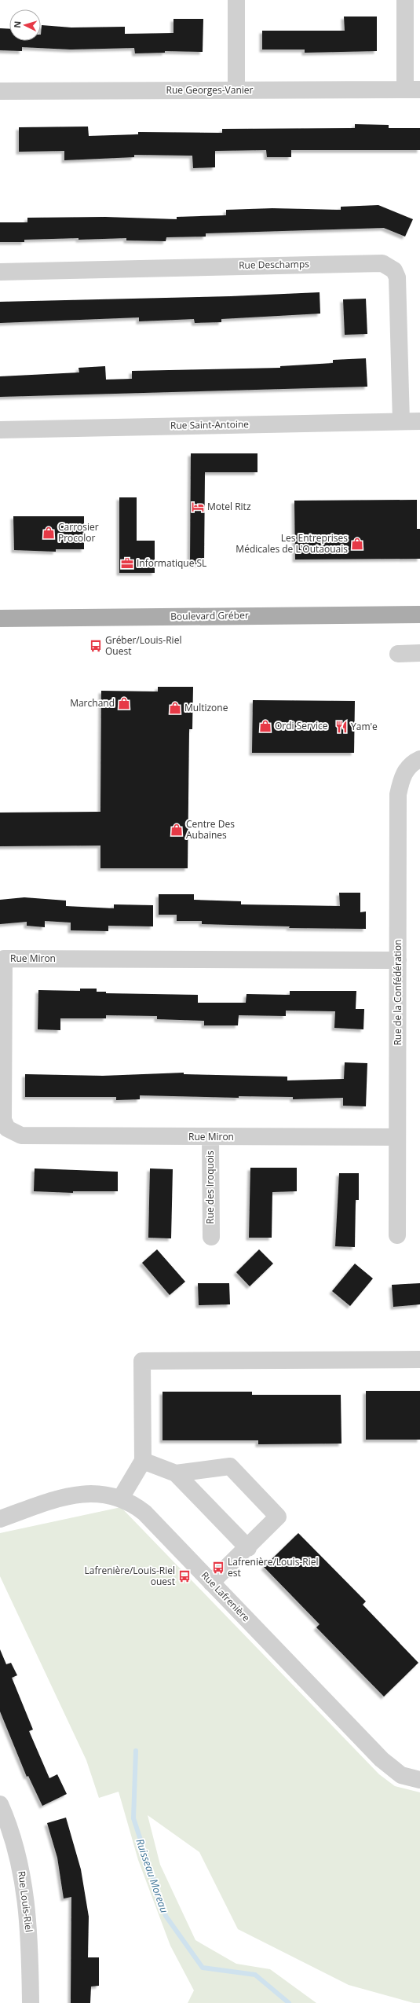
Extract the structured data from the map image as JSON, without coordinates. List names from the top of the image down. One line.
{"streets":{"main road":["Boulevard Gréber"],"street":["Rue Georges-Vanier","Rue Deschamps","Rue Saint-Antoine","Rue Miron","Rue de la Confédération","Rue des Iroquois","Rue Lafrenière","Rue Louis-Riel"]},"crossings":[["Rue Deschamps","Rue Saint-Antoine"],["Rue Miron","Rue de la Confédération"],["Rue Miron","Rue des Iroquois"]],"water":["Ruisseau Moreau"],"places":{"hotel":["Motel Ritz"],"shop":["Carrosier Procolor","Les Entreprises Médicales de L'Outaouais","Marchand","Multizone","Ordi Service","Centre Des Aubaines"],"office":["Informatique SL"],"bus stop":["Gréber/Louis-Riel Ouest","Lafrenière/Louis-Riel est","Lafrenière/Louis-Riel ouest"],"restaurant":["Yam'e"]},"north":"left"}
